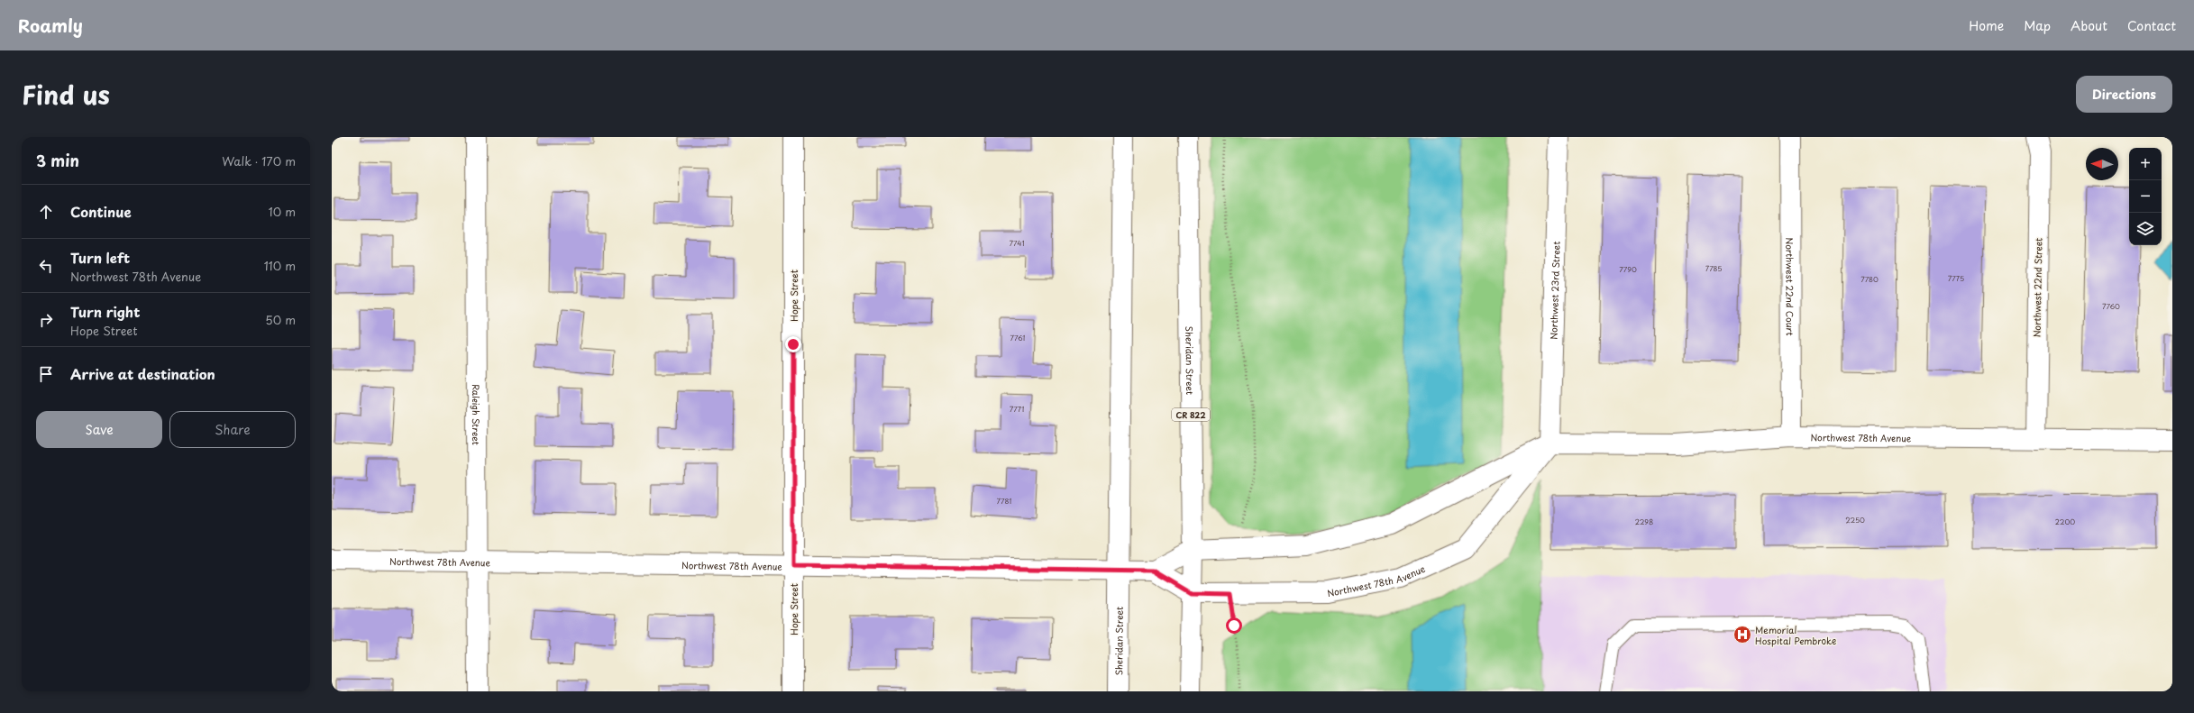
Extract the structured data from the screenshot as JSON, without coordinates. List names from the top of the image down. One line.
{"streets":{"street":["Northwest 22nd Court","Northwest 22nd Street","Northwest 23rd Street","Hope Street","Sheridan Street","Raleigh Street","CR 822","Northwest 78th Avenue"]},"crossings":[["Northwest 22nd Court","Northwest 78th Avenue"],["Northwest 22nd Street","Northwest 78th Avenue"],["Northwest 23rd Street","Northwest 78th Avenue"],["Hope Street","Northwest 78th Avenue"],["Sheridan Street","Northwest 78th Avenue"],["Raleigh Street","Northwest 78th Avenue"]],"places":{"hospital":["Memorial Hospital Pembroke"]},"house_numbers":["7741","7785","7790","7775","7780","7760","7761","7771","7781","2250","2298","2200"],"north":"left","page":{"header":"Roamly","nav":["Home","Map","About","Contact"],"title":"Find us","buttons":["Directions",["Save","Share"]],"heading":["3 min","Walk · 170 m"],"map_buttons":["+","−"],"list":[["Continue","10 m"],["Turn left","Northwest 78th Avenue","110 m"],["Turn right","Hope Street","50 m"],"Arrive at destination"]}}
